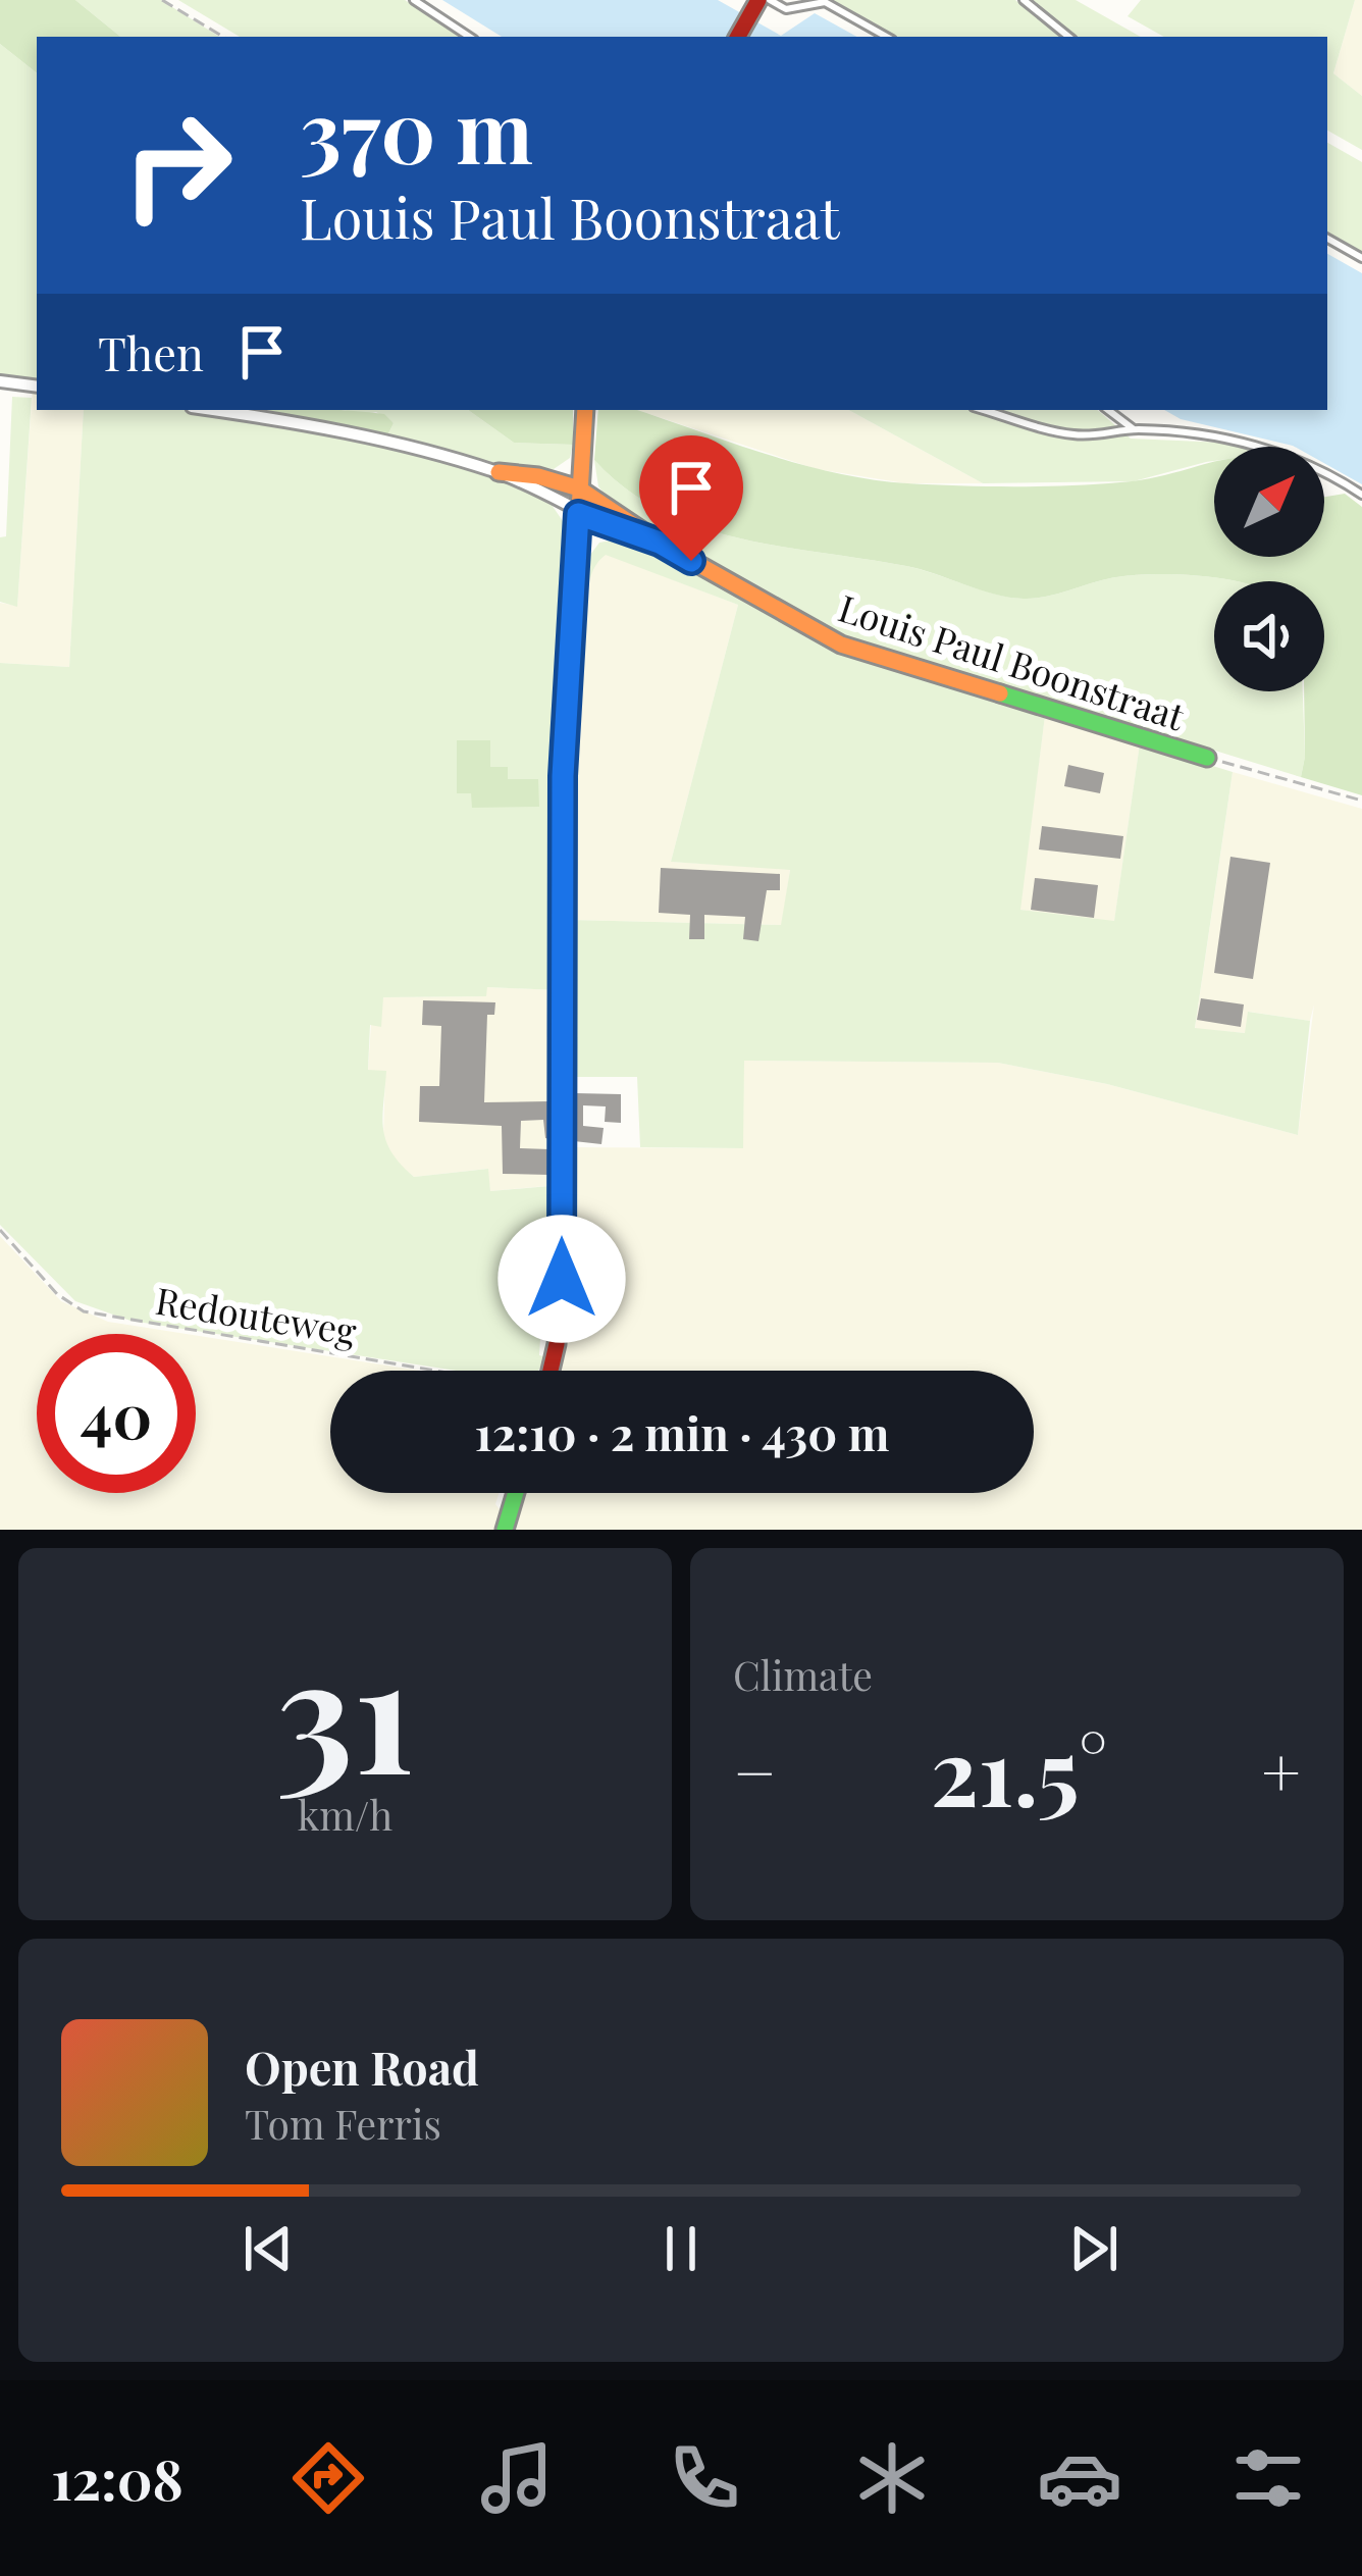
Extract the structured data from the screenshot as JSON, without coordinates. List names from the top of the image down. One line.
{"streets":{"street":["Louis Paul Boonstraat"],"path":["Redouteweg"]},"north":"top right","page":{"turn":["370 m","Louis Paul Boonstraat"],"then":"Then","limit":"40","trip":"12:10 · 2 min · 430 m","tile":[["31","km/h"],"Climate"],"heat":["−","21.5°","+"],"song":["Open Road","Tom Ferris"],"tabs":"12:08"}}
